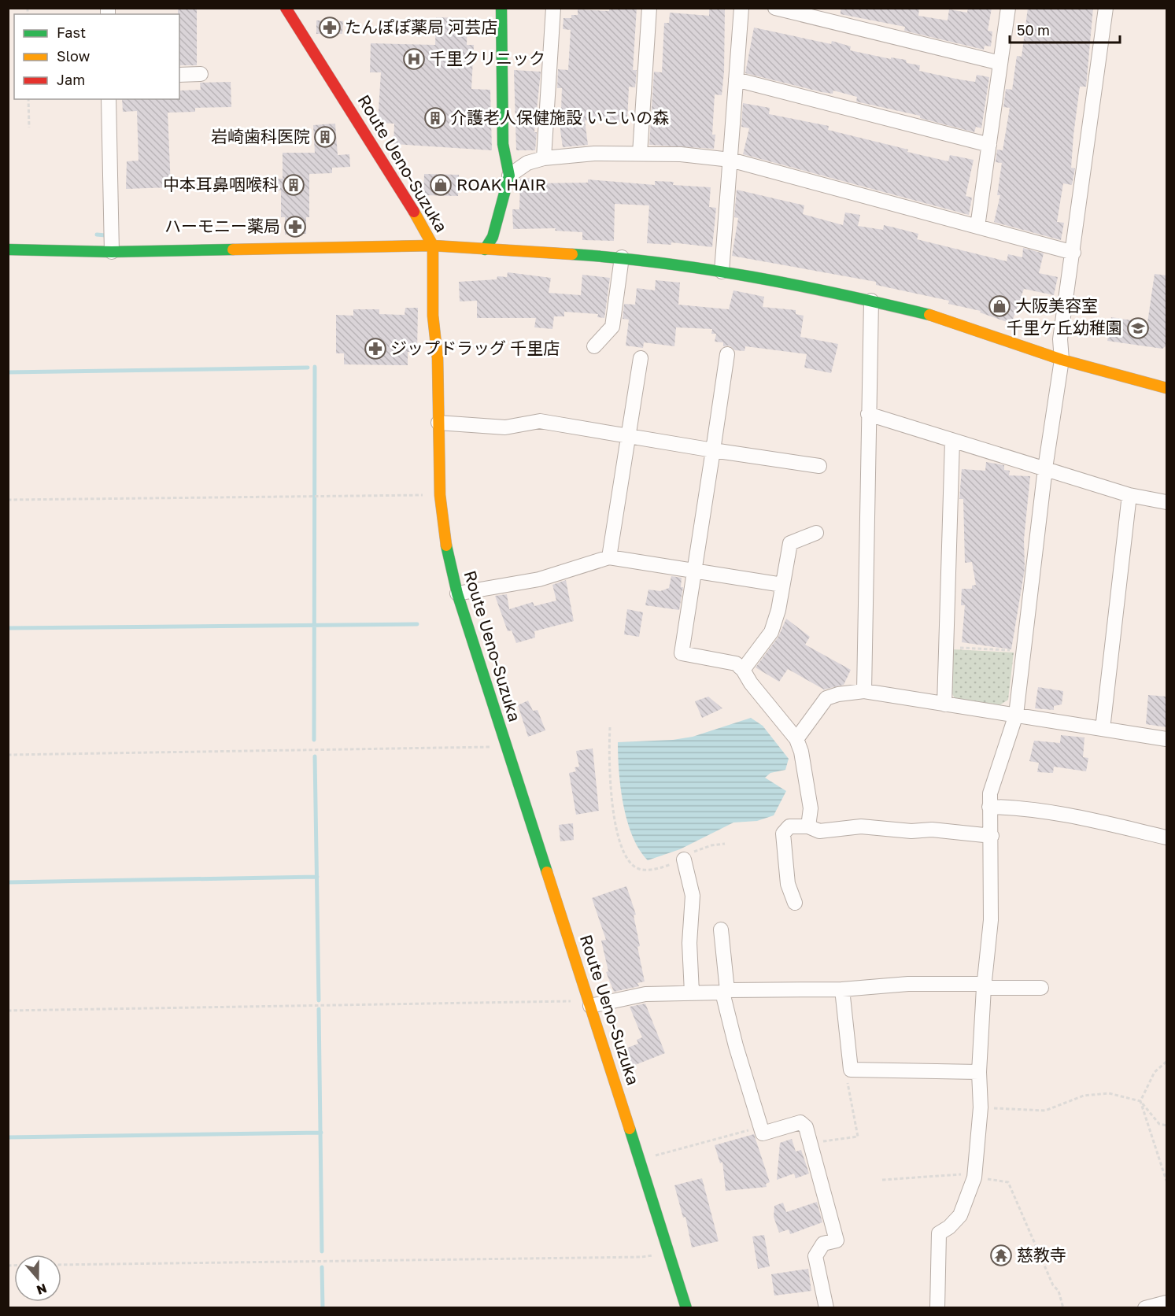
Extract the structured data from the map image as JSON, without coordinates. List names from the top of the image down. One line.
{"streets":{"street":["Route Ueno-Suzuka"]},"places":{"pharmacy":["たんぽぽ薬局 河芸店","ハーモニー薬局","ジップドラッグ 千里店"],"hospital":["千里クリニック"],"building":["介護老人保健施設 いこいの森","岩崎歯科医院","中本耳鼻咽喉科"],"shop":["ROAK HAIR","大阪美容室"],"school or university":["千里ケ丘幼稚園"],"temple":["慈教寺"]},"legend":["Fast","Slow","Jam"],"scale_bar":"50 m","north":"bottom"}
